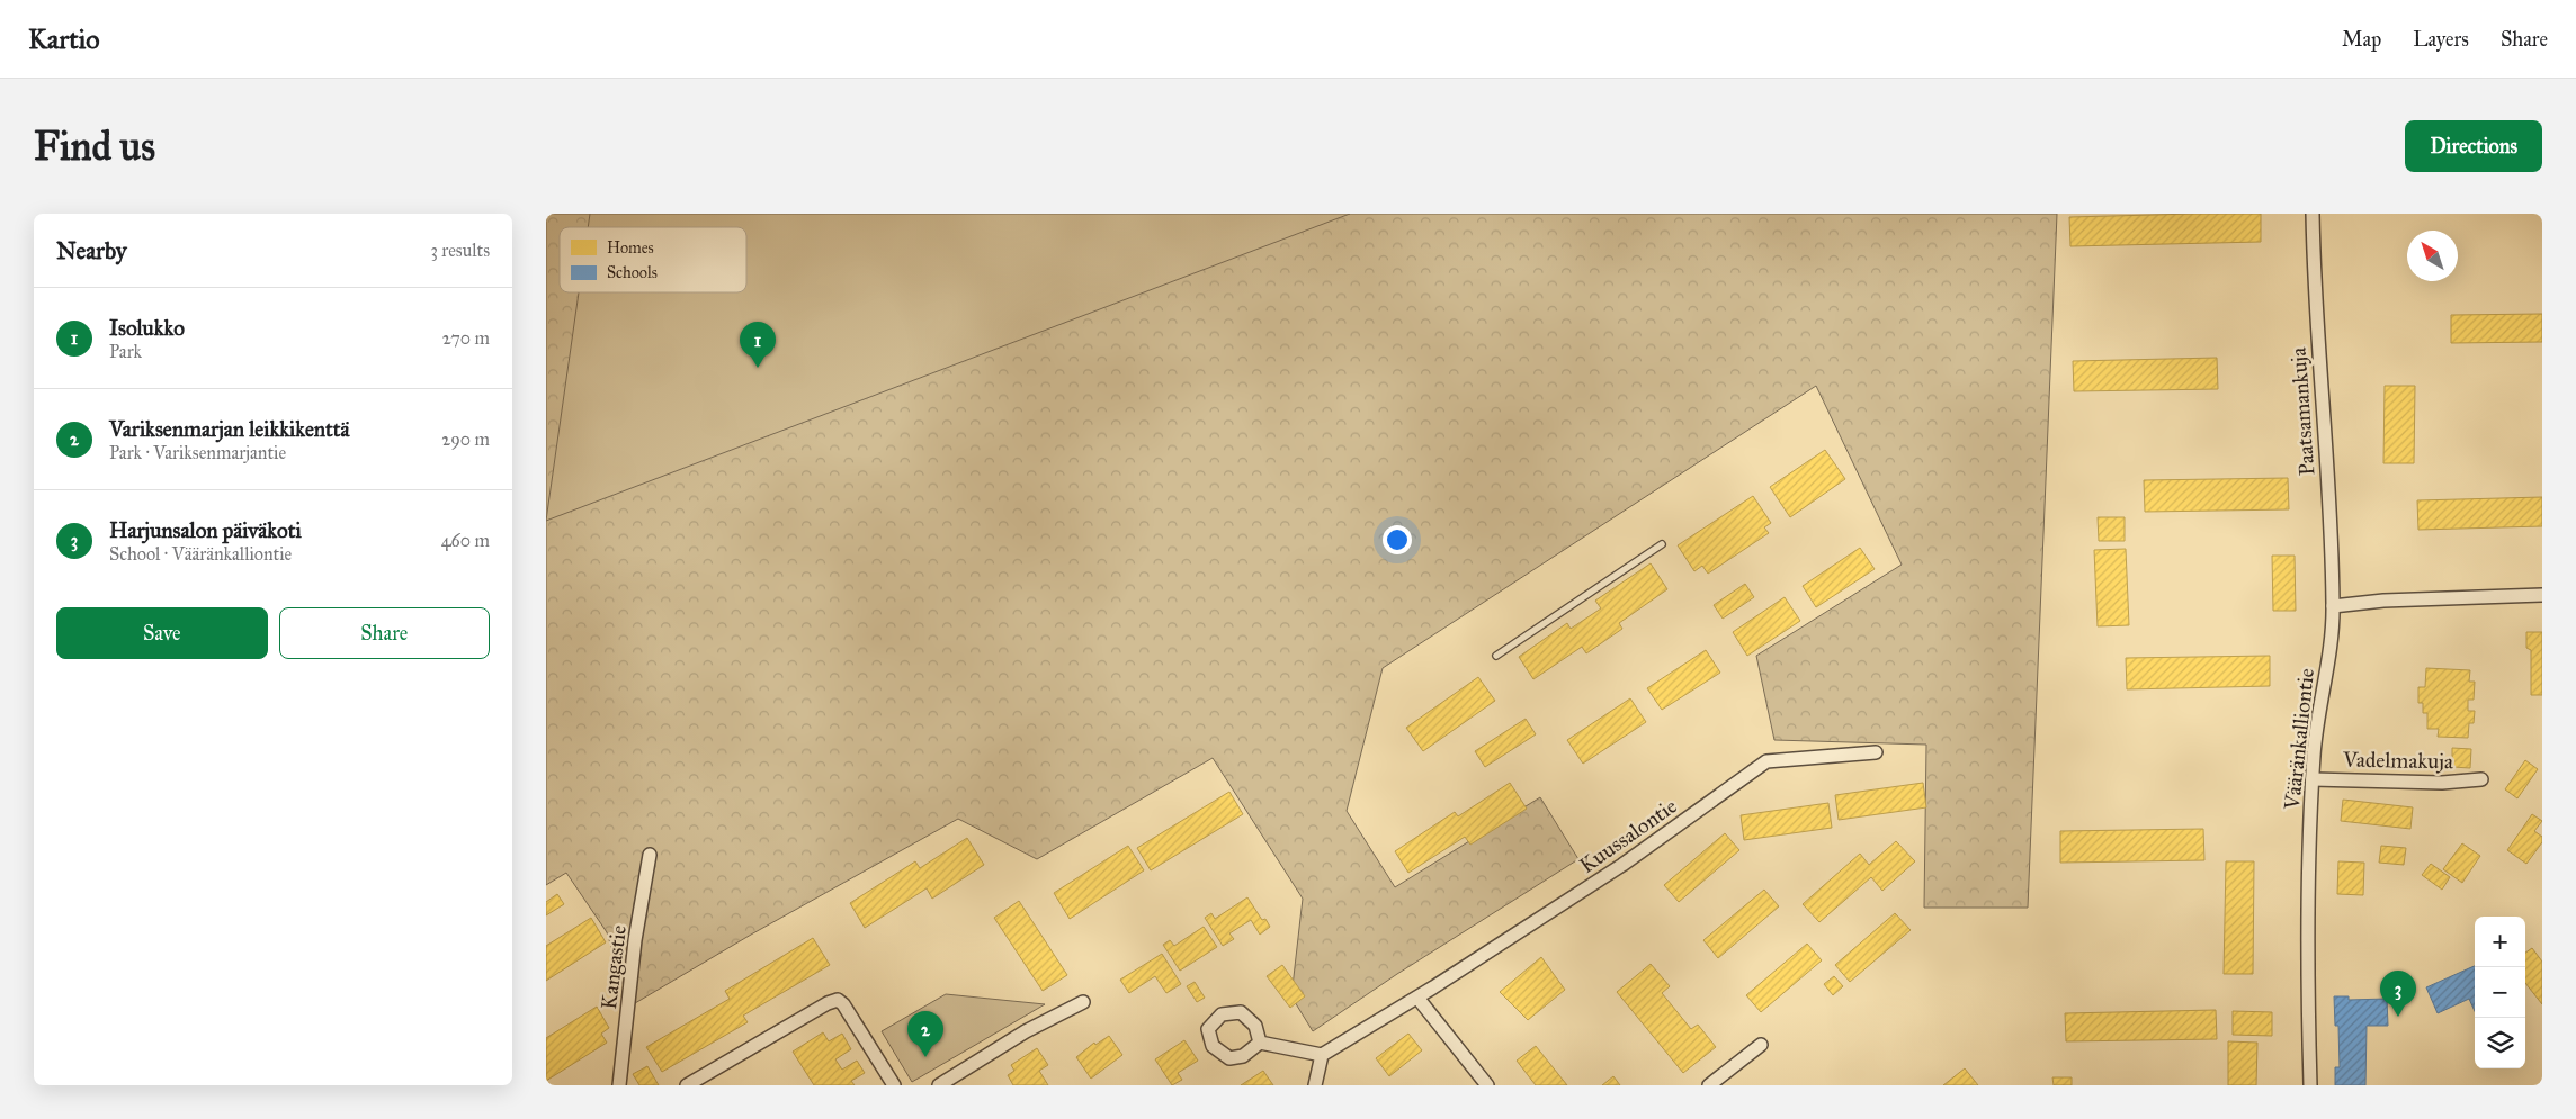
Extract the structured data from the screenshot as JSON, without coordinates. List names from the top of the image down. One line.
{"streets":{"street":["Paatsamankuja","Vääränkalliontie","Vadelmakuja","Kuussalontie","Kangastie"]},"crossings":[["Paatsamankuja","Vääränkalliontie"],["Vääränkalliontie","Vadelmakuja"]],"legend":["Homes","Schools"],"north":"top left","page":{"header":"Kartio","nav":["Map","Layers","Share"],"buttons":["Directions",["Save","Share"]],"title":"Find us","heading":["Nearby","3 results"],"list":[{"mark":"1","name":"Isolukko","note":"Park","value":"270 m"},{"mark":"2","name":"Variksenmarjan leikkikenttä","note":"Park · Variksenmarjantie","value":"290 m"},{"mark":"3","name":"Harjunsalon päiväkoti","note":"School · Vääränkalliontie","value":"460 m"}],"pins":["1","3","2"],"map_buttons":["+","−"]}}
